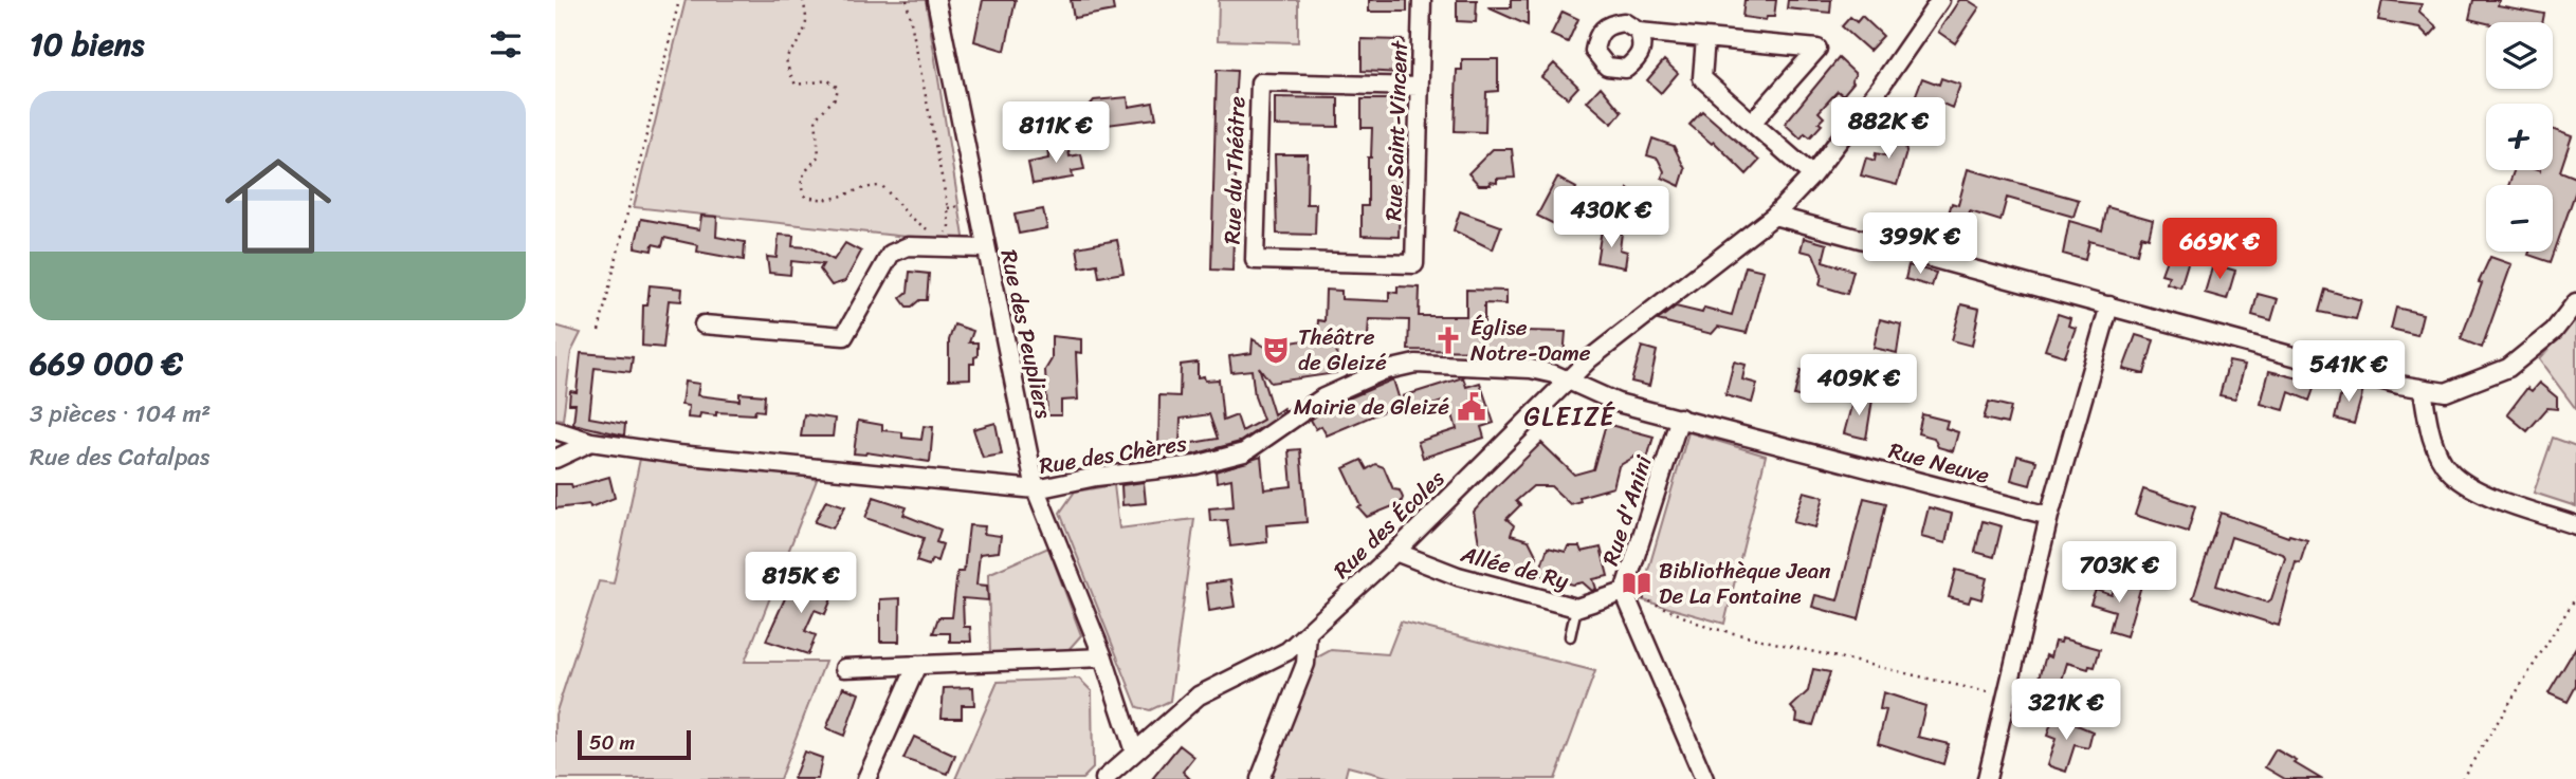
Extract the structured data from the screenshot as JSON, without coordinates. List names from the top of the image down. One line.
{"streets":{"street":["Rue Saint-Vincent","Rue du Théâtre","Rue des Peupliers","Rue des Chères","Rue Neuve","Rue d'Anini","Rue des Écoles","Allée de Ry"]},"crossings":[["Rue Saint-Vincent","Rue du Théâtre"],["Rue des Peupliers","Rue des Chères"],["Rue des Peupliers","Rue des Écoles"],["Rue des Chères","Rue Neuve"],["Rue des Chères","Rue des Écoles"],["Rue Neuve","Rue d'Anini"],["Rue Neuve","Rue des Écoles"],["Rue d'Anini","Allée de Ry"],["Rue des Écoles","Allée de Ry"]],"districts":["GLEIZÉ"],"places":{"church":["Église Notre-Dame"],"theatre":["Théâtre de Gleizé"],"public building":["Mairie de Gleizé"],"library":["Bibliothèque Jean De La Fontaine"]},"scale_bar":"50 m","page":{"heading":"10 biens","map_buttons":["+","−"],"list":[{"name":"669 000 €","note":"3 pièces · 104 m² · Rue des Catalpas"}],"price":["882K €","811K €","430K €","399K €","669K €","541K €","409K €","703K €","815K €","321K €"],"scale":"50 m"}}
